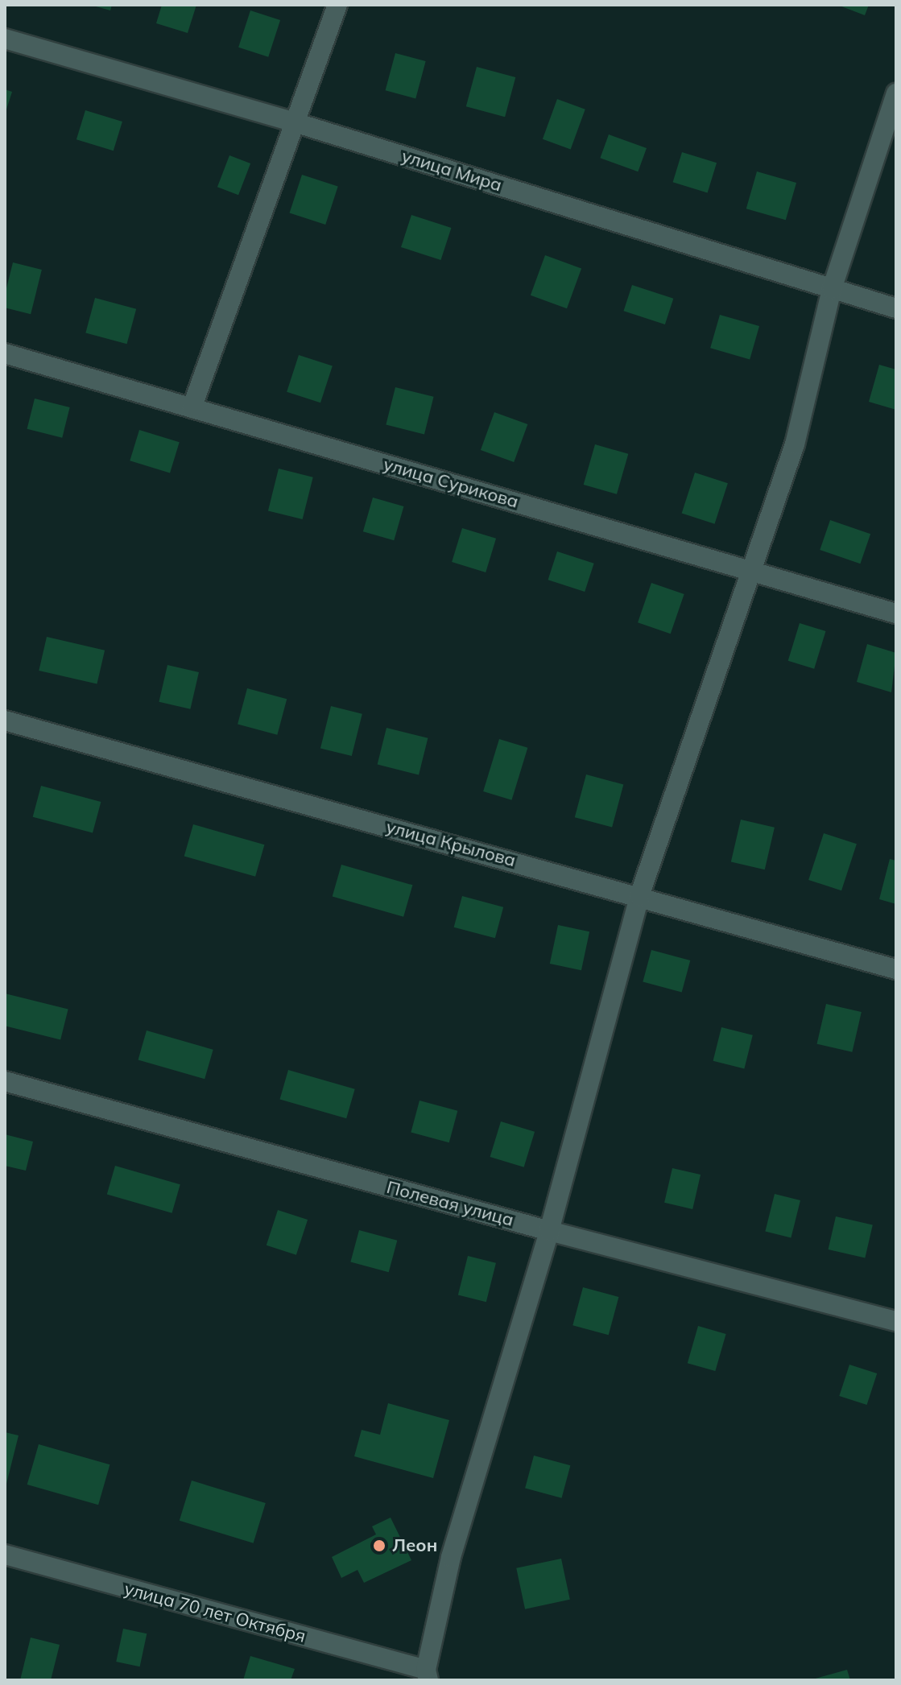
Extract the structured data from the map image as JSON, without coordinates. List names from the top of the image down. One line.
{"streets":{"street":["улица Мира","улица Сурикова","улица Крылова","Полевая улица","улица 70 лет Октября"]},"places":["Леон"]}
